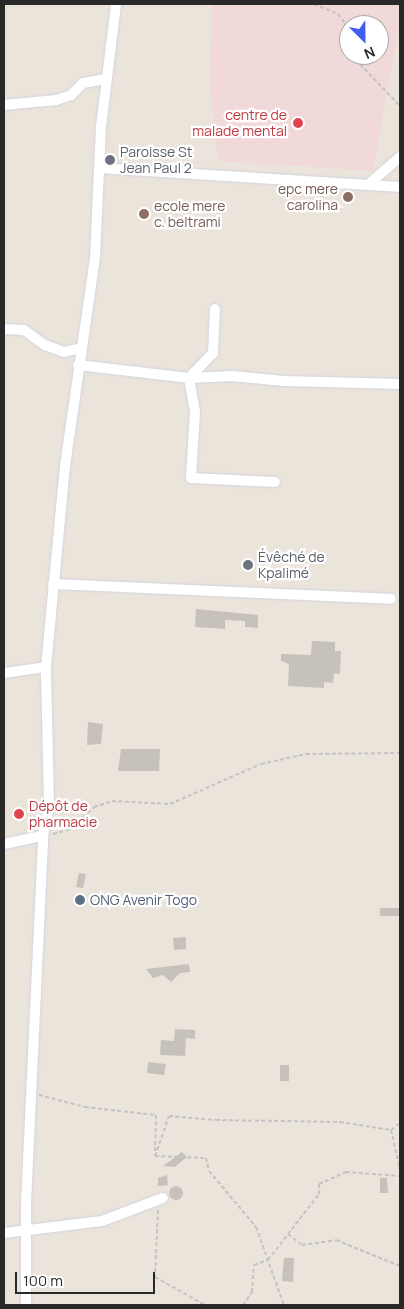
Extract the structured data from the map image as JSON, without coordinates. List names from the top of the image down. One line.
{"places":["centre de malade mental","Paroisse St Jean Paul 2","epc mere carolina","ecole mere c. beltrami","Évêché de Kpalimé","Dépôt de pharmacie","ONG Avenir Togo"],"scale_bar":"100 m","north":"bottom right"}
